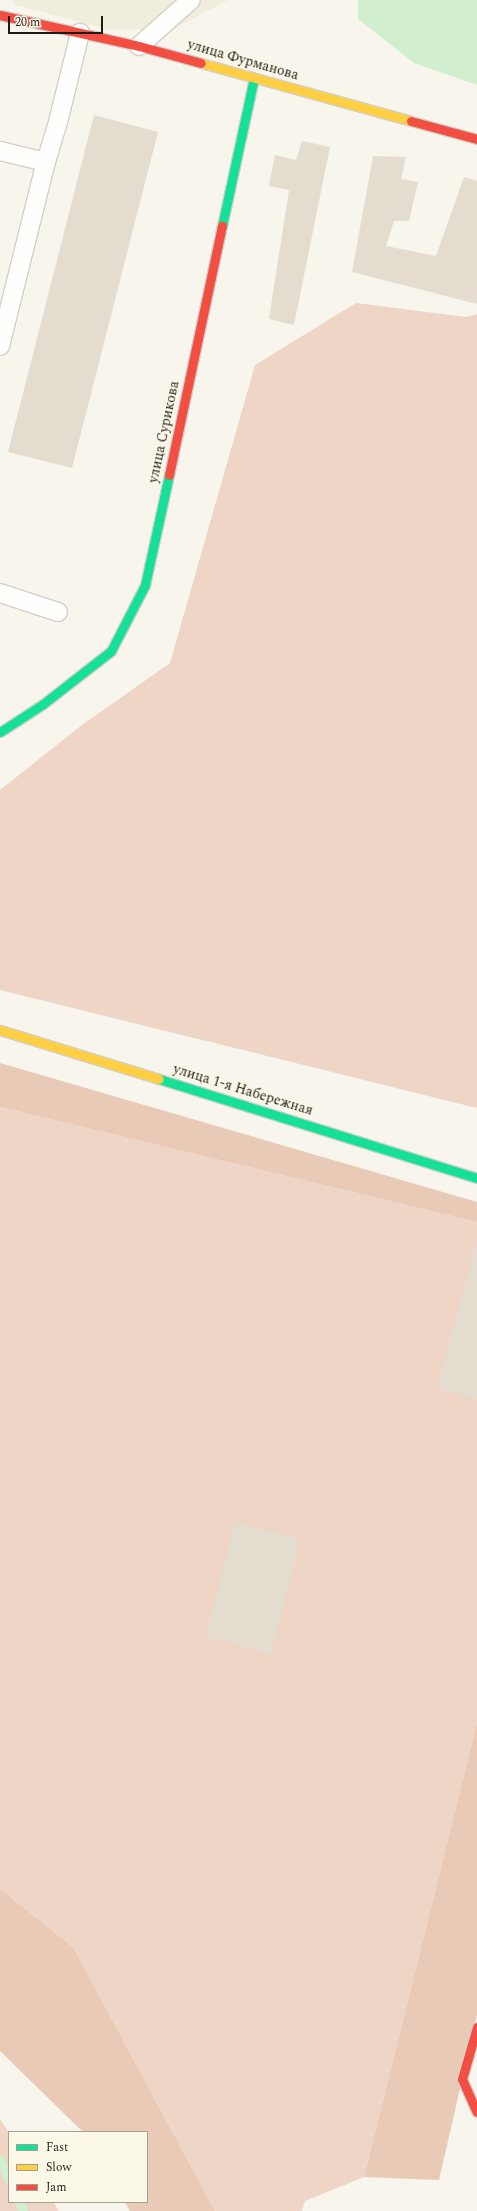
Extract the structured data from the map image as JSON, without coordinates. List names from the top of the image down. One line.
{"streets":{"street":["улица Фурманова","улица Сурикова","улица 1-я Набережная"]},"crossings":[["улица Фурманова","улица Сурикова"]],"legend":["Fast","Slow","Jam"],"scale_bar":"20 m"}
